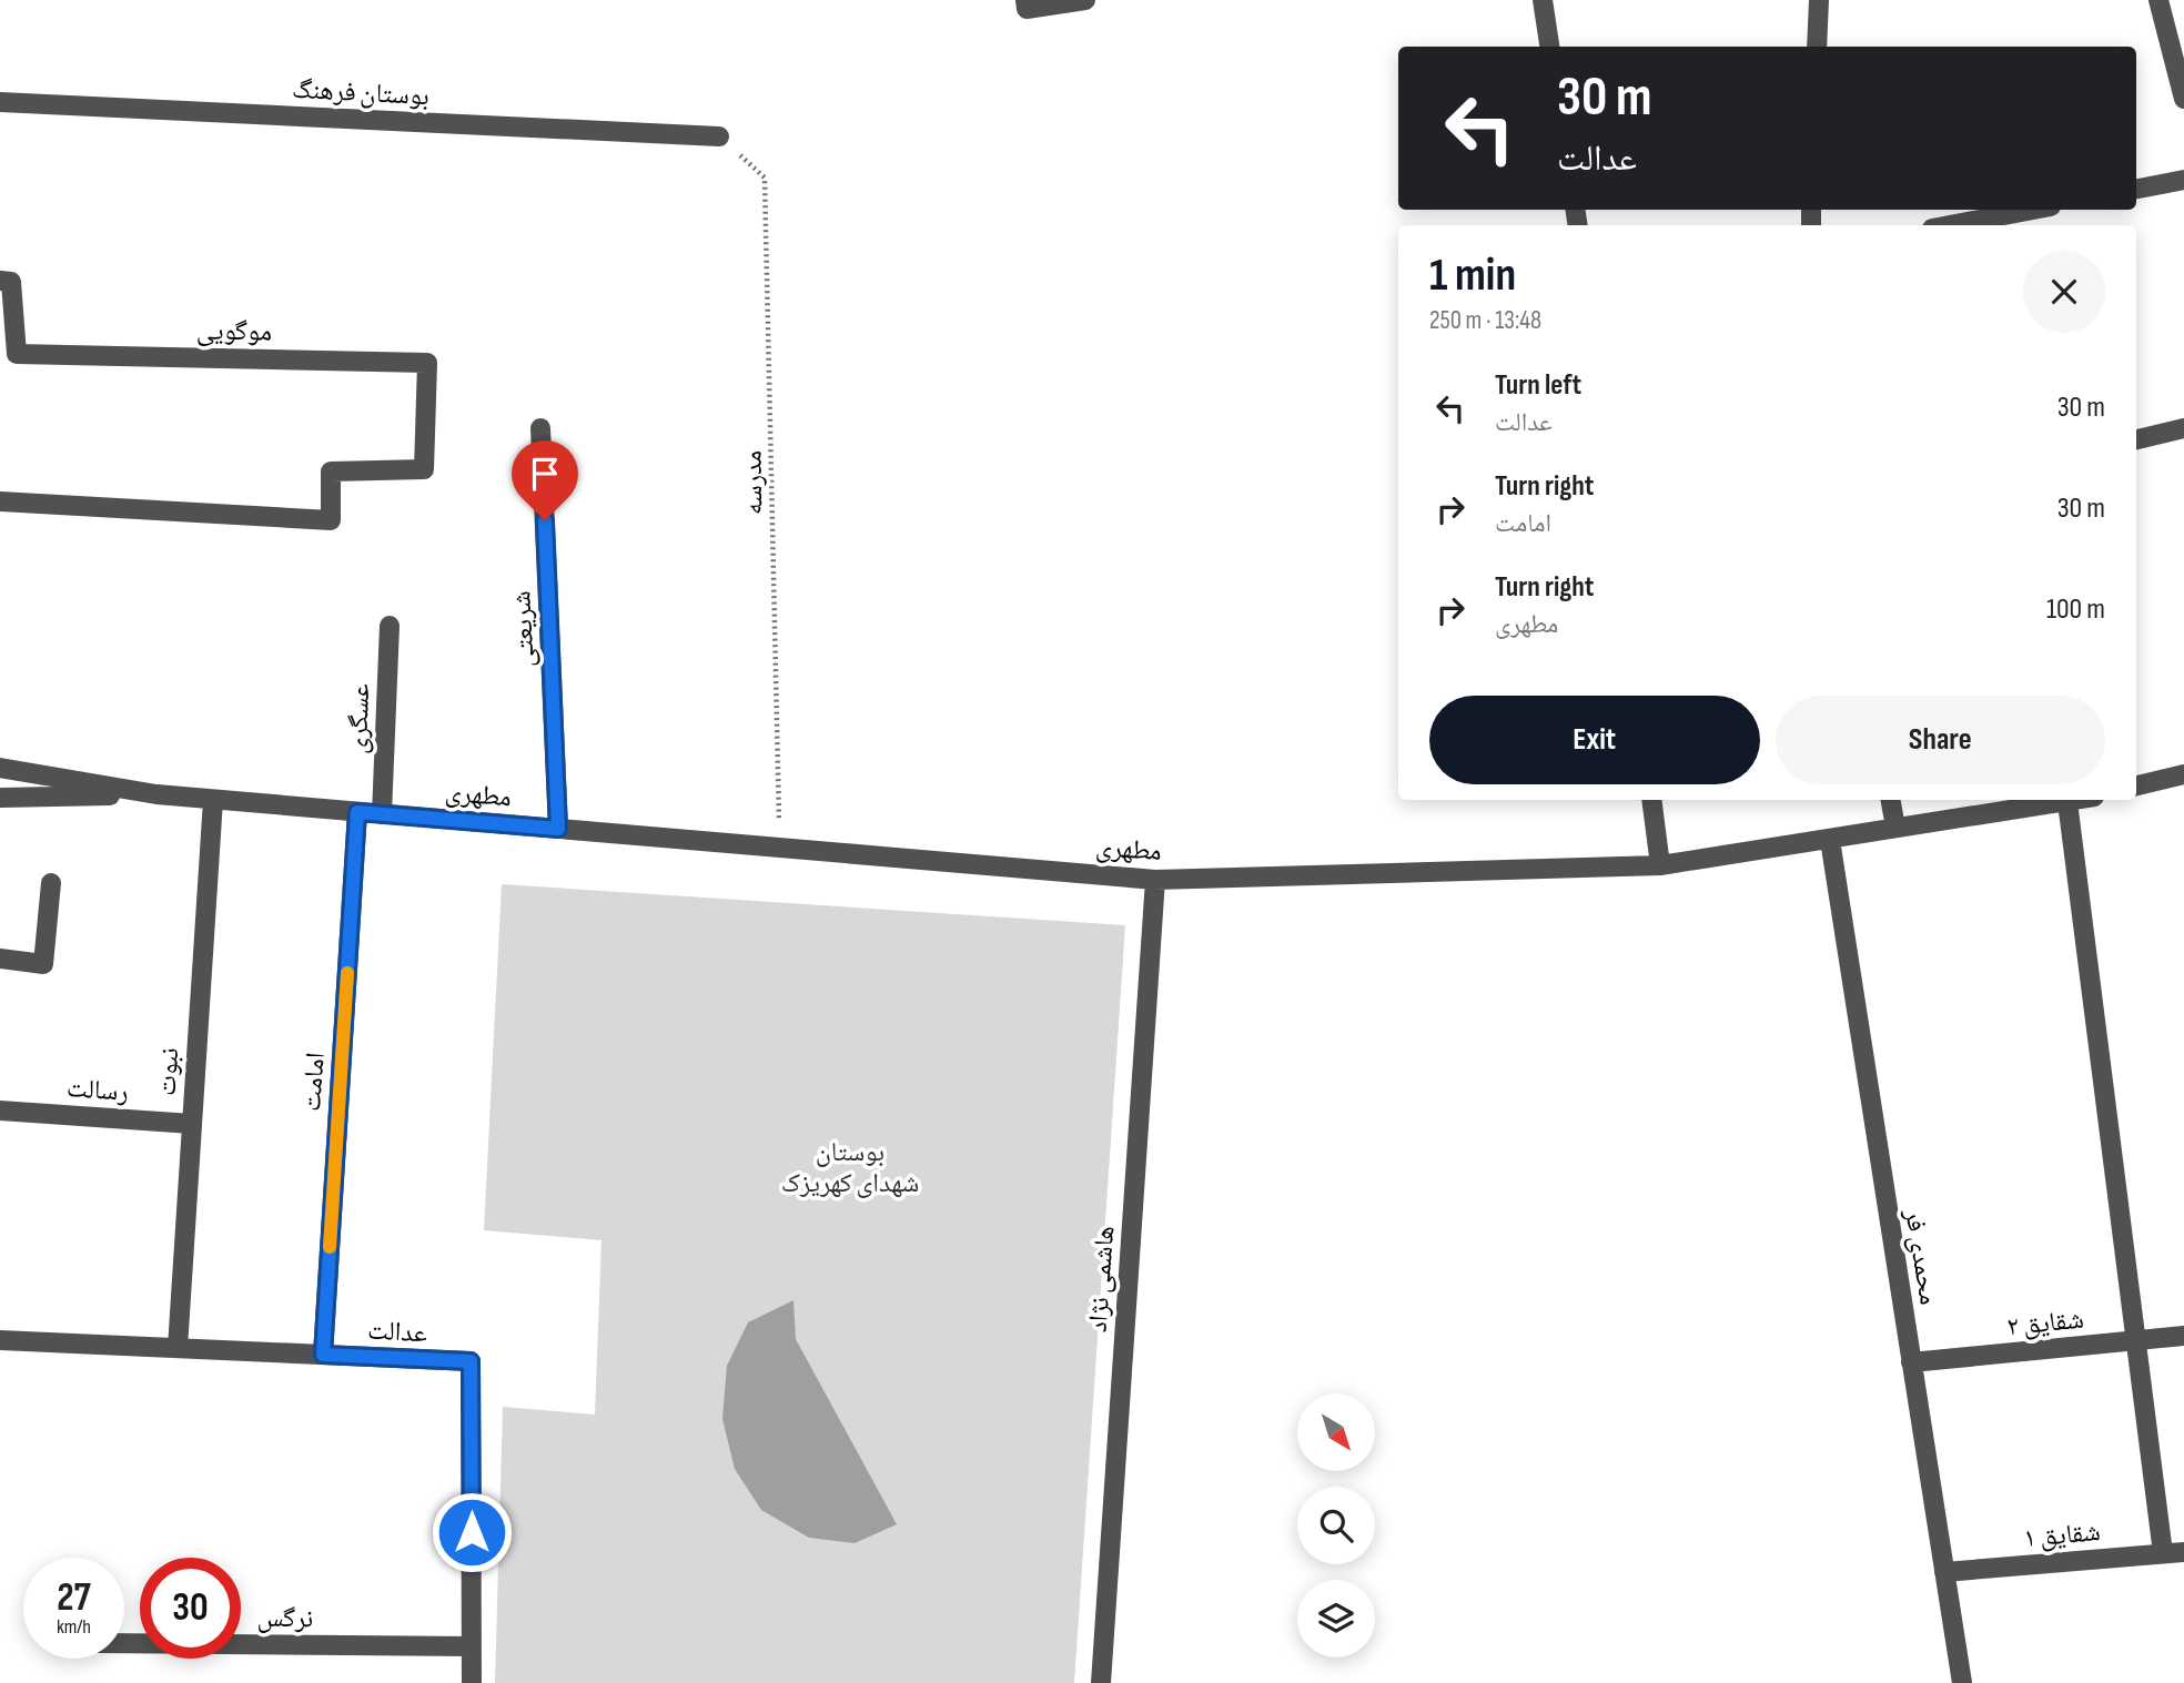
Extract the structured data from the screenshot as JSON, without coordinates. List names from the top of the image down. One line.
{"streets":{"street":["بوستان فرهنگ","موگویی","شریعتی","عسگری","مطهری","نبوت","امامت","رسالت","محمدی فر","هاشمی نژاد","شقایق ۲","عدالت","شقایق ۱","نرگس"],"path":["مدرسه"]},"crossings":[["بوستان فرهنگ","مدرسه"],["مدرسه","مطهری"],["شریعتی","مطهری"],["عسگری","مطهری"],["مطهری","نبوت"],["مطهری","امامت"],["مطهری","محمدی فر"],["مطهری","هاشمی نژاد"],["نبوت","رسالت"],["نبوت","عدالت"],["امامت","عدالت"],["محمدی فر","شقایق ۲"],["محمدی فر","شقایق ۱"],["عدالت","نرگس"]],"parks":["بوستان شهدای کهریزک"],"north":"bottom right","page":{"turn":["30 m","عدالت"],"heading":["1 min","250 m · 13:48"],"list":[{"name":"Turn left","note":"عدالت","value":"30 m"},{"name":"Turn right","note":"امامت","value":"30 m"},{"name":"Turn right","note":"مطهری","value":"100 m"}],"buttons":["Exit","Share"],"speed":"27 km/h","limit":"30"}}
